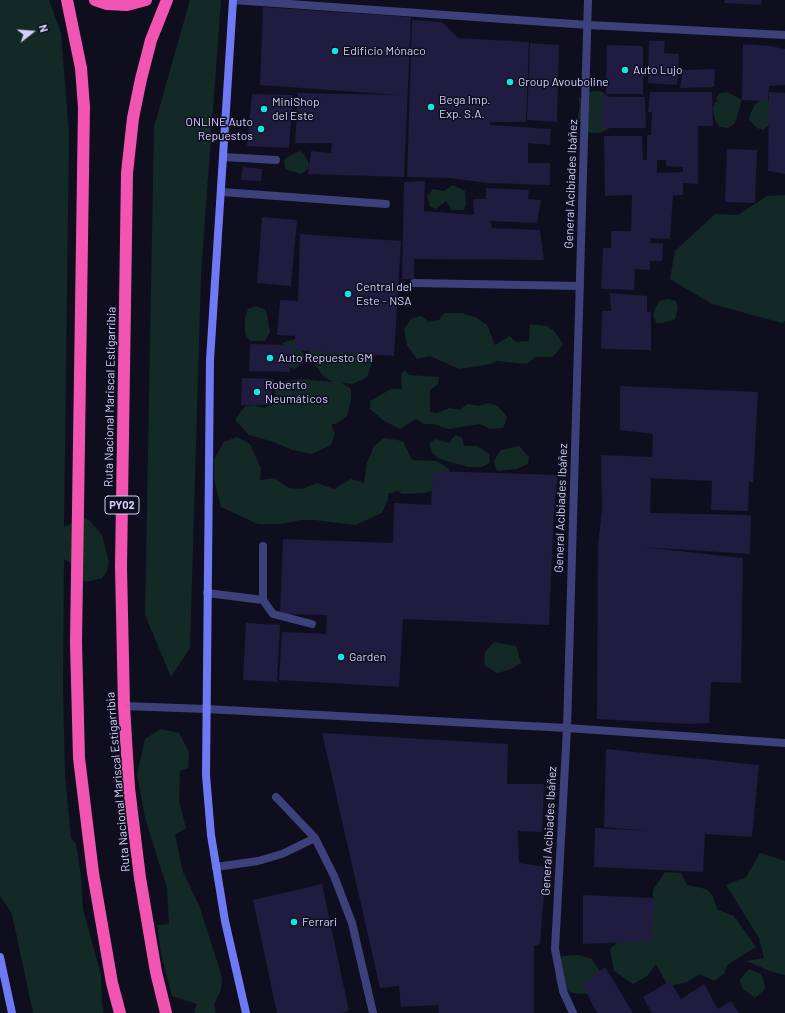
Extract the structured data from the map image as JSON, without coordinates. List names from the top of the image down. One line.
{"streets":{"highway":["Ruta Nacional Mariscal Estigarribia","PY02"],"street":["General Acibiades Ibáñez"]},"places":["Edificio Mónaco","Auto Lujo","Group Avouboline","Bega Imp. Exp. S.A.","MiniShop del Este","ONLINE Auto Repuestos","Central del Este - NSA","Auto Repuesto GM","Roberto Neumáticos","Garden","Ferrari"],"north":"right"}
